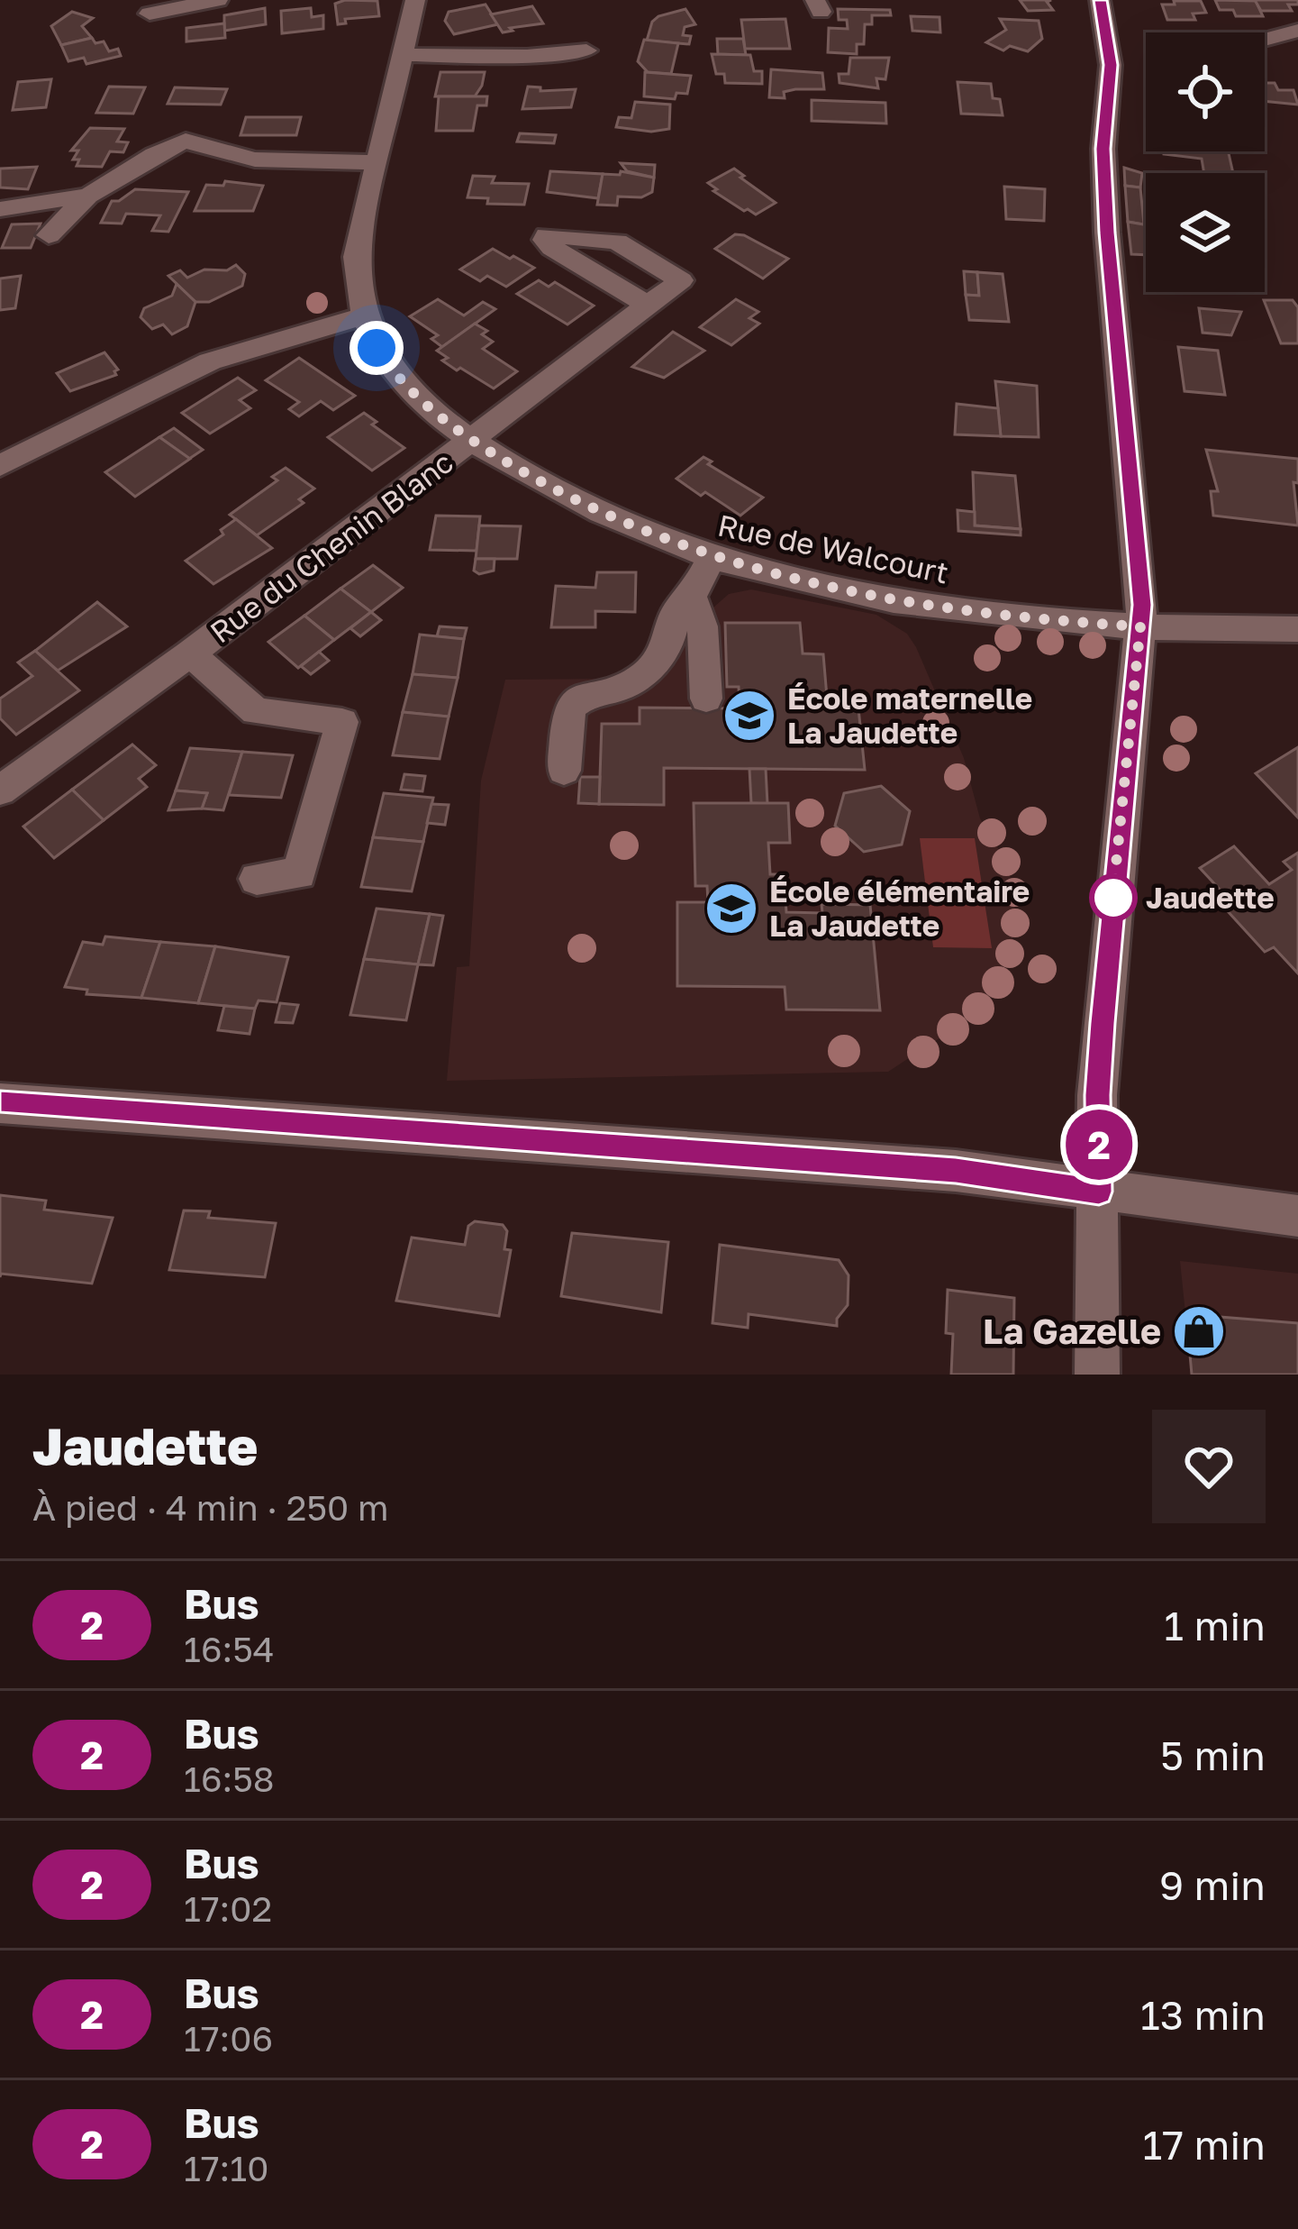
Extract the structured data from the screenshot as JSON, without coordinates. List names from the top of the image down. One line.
{"streets":{"street":["Rue du Chenin Blanc","Rue de Walcourt"]},"crossings":[["Rue du Chenin Blanc","Rue de Walcourt"]],"places":{"school or university":["École maternelle La Jaudette","École élémentaire La Jaudette"],"other":["Jaudette"],"shop":["La Gazelle"]},"lines":["bus line 2"],"page":{"on_map":"2","heading":["Jaudette","À pied · 4 min · 250 m"],"list":[{"mark":"2","name":"Bus","note":"16:54","value":"1 min"},{"mark":"2","name":"Bus","note":"16:58","value":"5 min"},{"mark":"2","name":"Bus","note":"17:02","value":"9 min"},{"mark":"2","name":"Bus","note":"17:06","value":"13 min"},{"mark":"2","name":"Bus","note":"17:10","value":"17 min"}]}}
